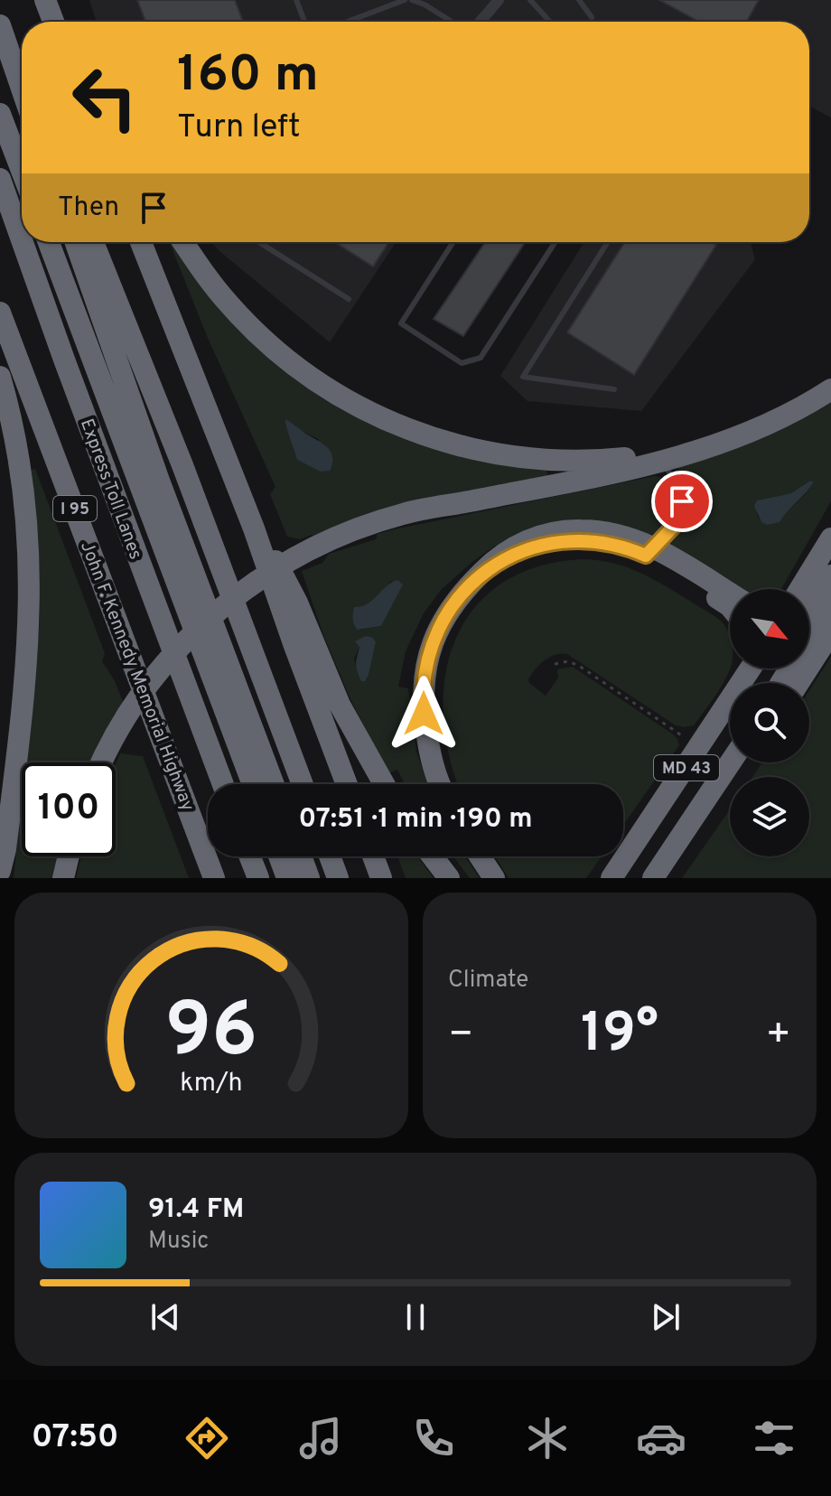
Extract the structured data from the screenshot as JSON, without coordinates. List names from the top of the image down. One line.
{"streets":{"highway":["Express Toll Lanes","I 95","John F. Kennedy Memorial Highway","MD 43"]},"north":"bottom right","page":{"turn":["160 m","Turn left"],"then":"Then","limit":"100","trip":"07:51 · 1 min · 190 m","tile":"Climate","heat":["−","19°","+"],"song":["91.4 FM","Music"],"tabs":"07:50","gauge":["96","km/h"]}}
